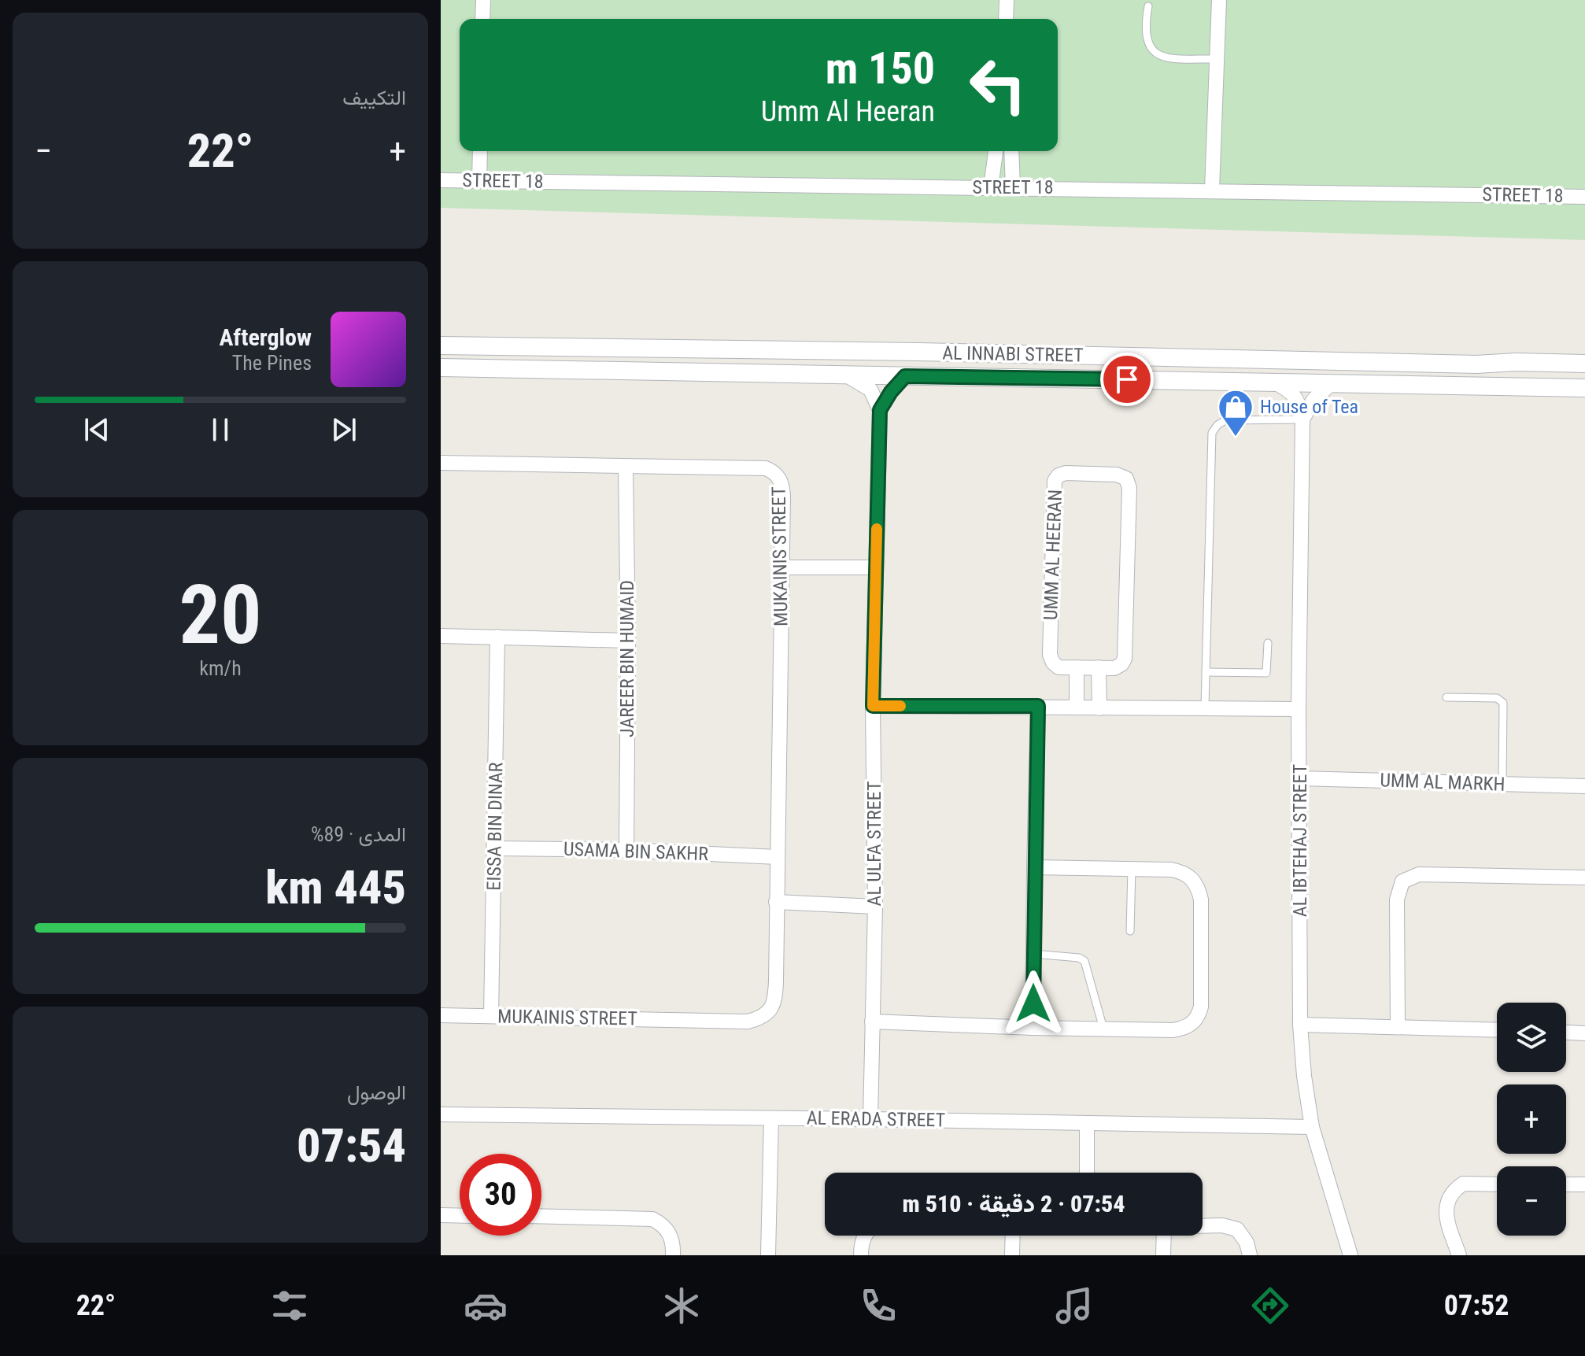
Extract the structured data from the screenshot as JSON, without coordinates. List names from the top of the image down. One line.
{"streets":{"street":["STREET 18","AL INNABI STREET","UMM AL HEERAN","MUKAINIS STREET","JAREER BIN HUMAID","UMM AL MARKH","EISSA BIN DINAR","AL IBTEHAJ STREET","AL ULFA STREET","USAMA BIN SAKHR","AL ERADA STREET"]},"crossings":[["AL INNABI STREET","AL IBTEHAJ STREET"],["MUKAINIS STREET","JAREER BIN HUMAID"],["MUKAINIS STREET","EISSA BIN DINAR"],["MUKAINIS STREET","USAMA BIN SAKHR"],["JAREER BIN HUMAID","USAMA BIN SAKHR"],["UMM AL MARKH","AL IBTEHAJ STREET"],["EISSA BIN DINAR","USAMA BIN SAKHR"],["AL IBTEHAJ STREET","AL ERADA STREET"],["AL ULFA STREET","AL ERADA STREET"]],"places":{"shop":["House of Tea"]},"page":{"tile":["التكييف",["20","km/h"],["المدى · 89%","445 km"],["الوصول","07:54"]],"turn":["150 m","Umm Al Heeran"],"heat":["−","22°","+"],"song":["Afterglow","The Pines"],"map_buttons":["+","−"],"limit":"30","trip":"07:54 · 2 دقيقة · 510 m","tabs":["07:52","22°"]}}
